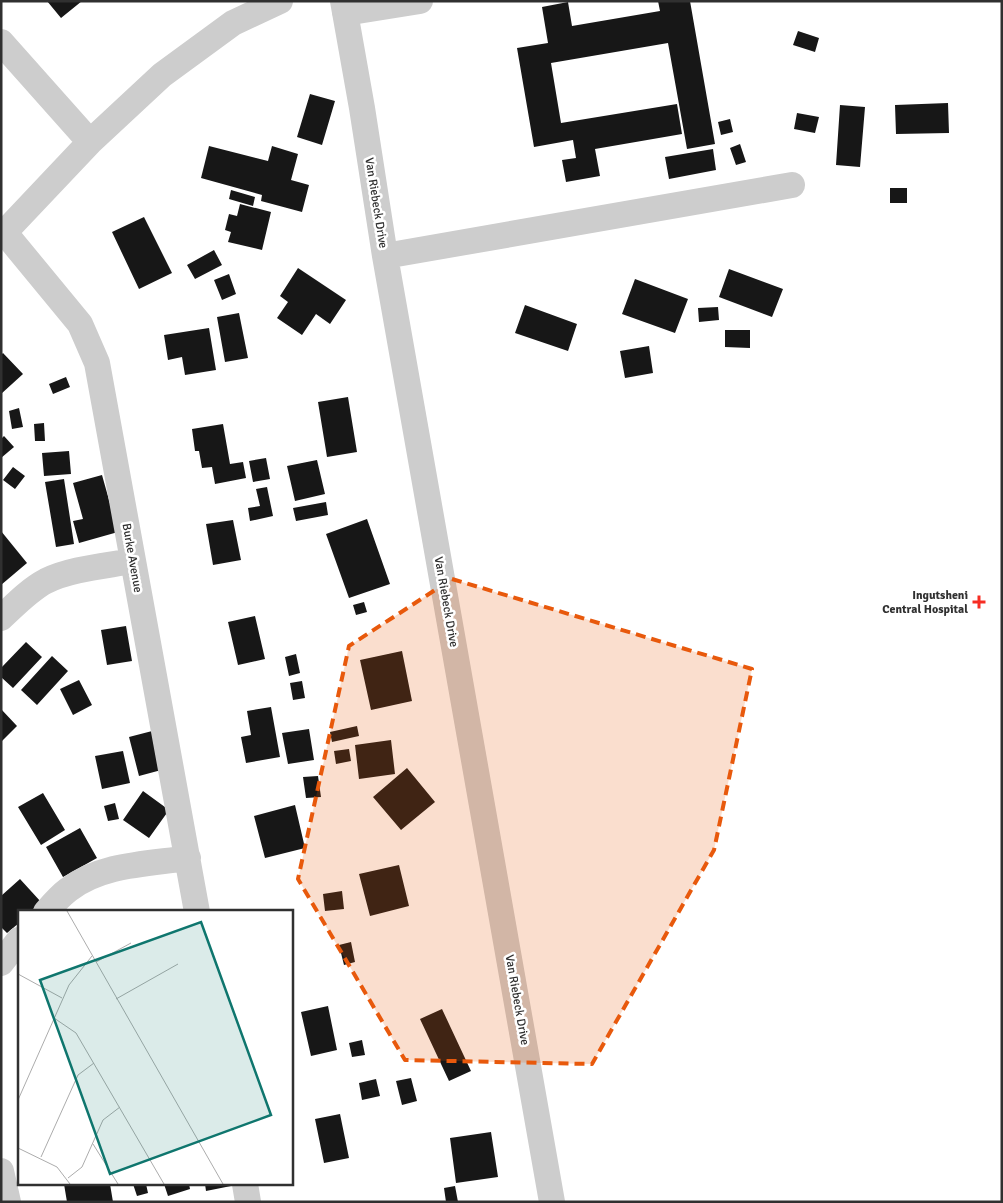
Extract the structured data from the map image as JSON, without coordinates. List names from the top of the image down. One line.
{"streets":{"street":["Van Riebeck Drive","Burke Avenue"]},"places":{"health":["Ingutsheni Central Hospital"]}}
